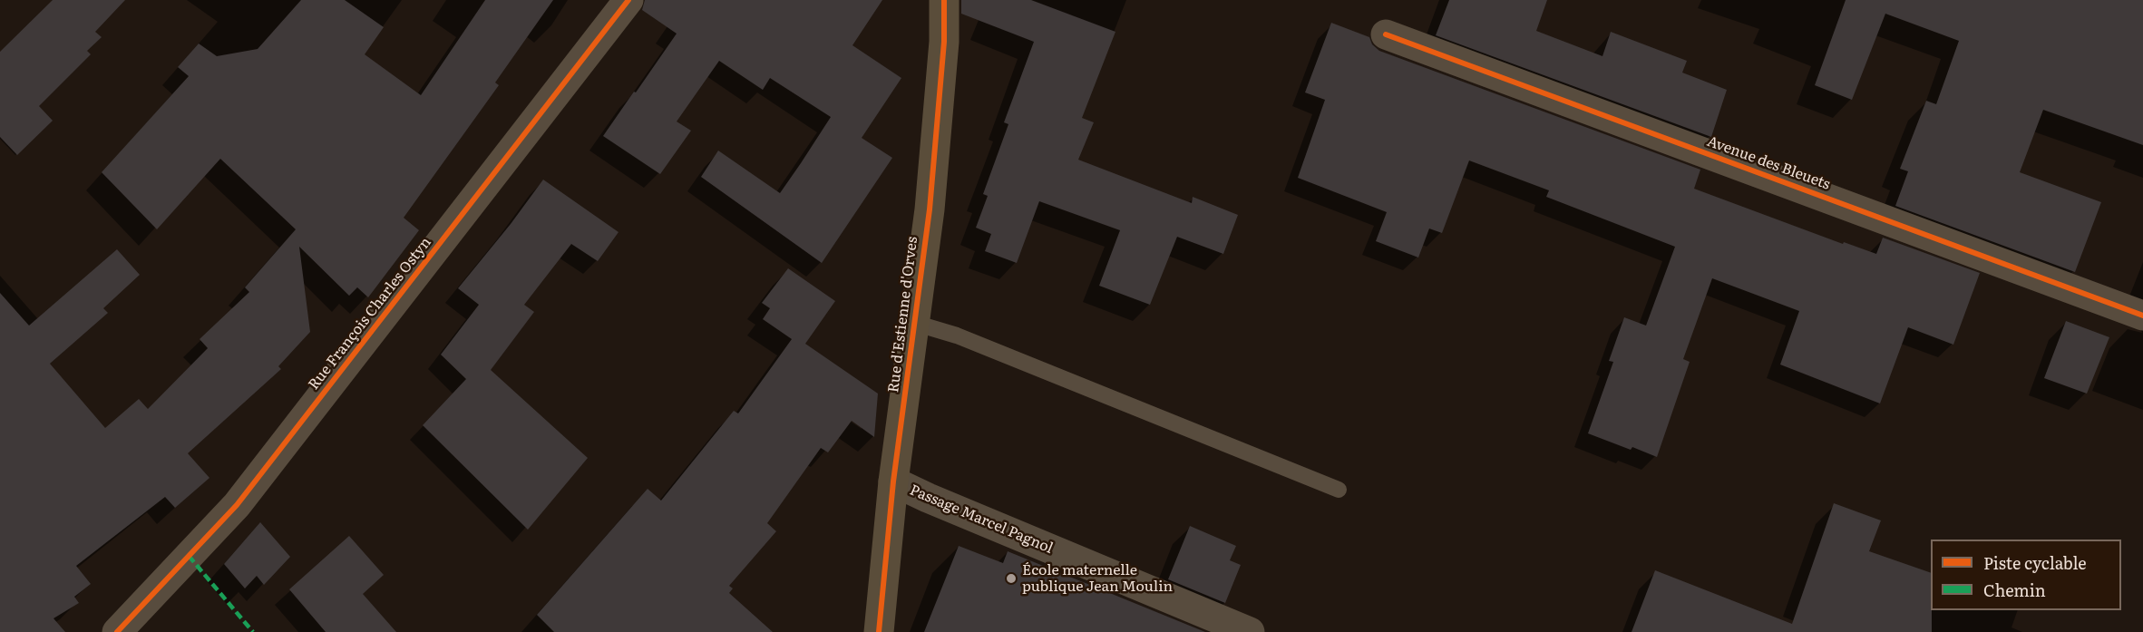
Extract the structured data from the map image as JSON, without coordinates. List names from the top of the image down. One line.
{"streets":{"street":["Avenue des Bleuets","Rue François Charles Ostyn","Rue d'Estienne d'Orves","Passage Marcel Pagnol"]},"crossings":[["Rue d'Estienne d'Orves","Passage Marcel Pagnol"]],"places":["École maternelle publique Jean Moulin"],"legend":["Piste cyclable","Chemin"]}
